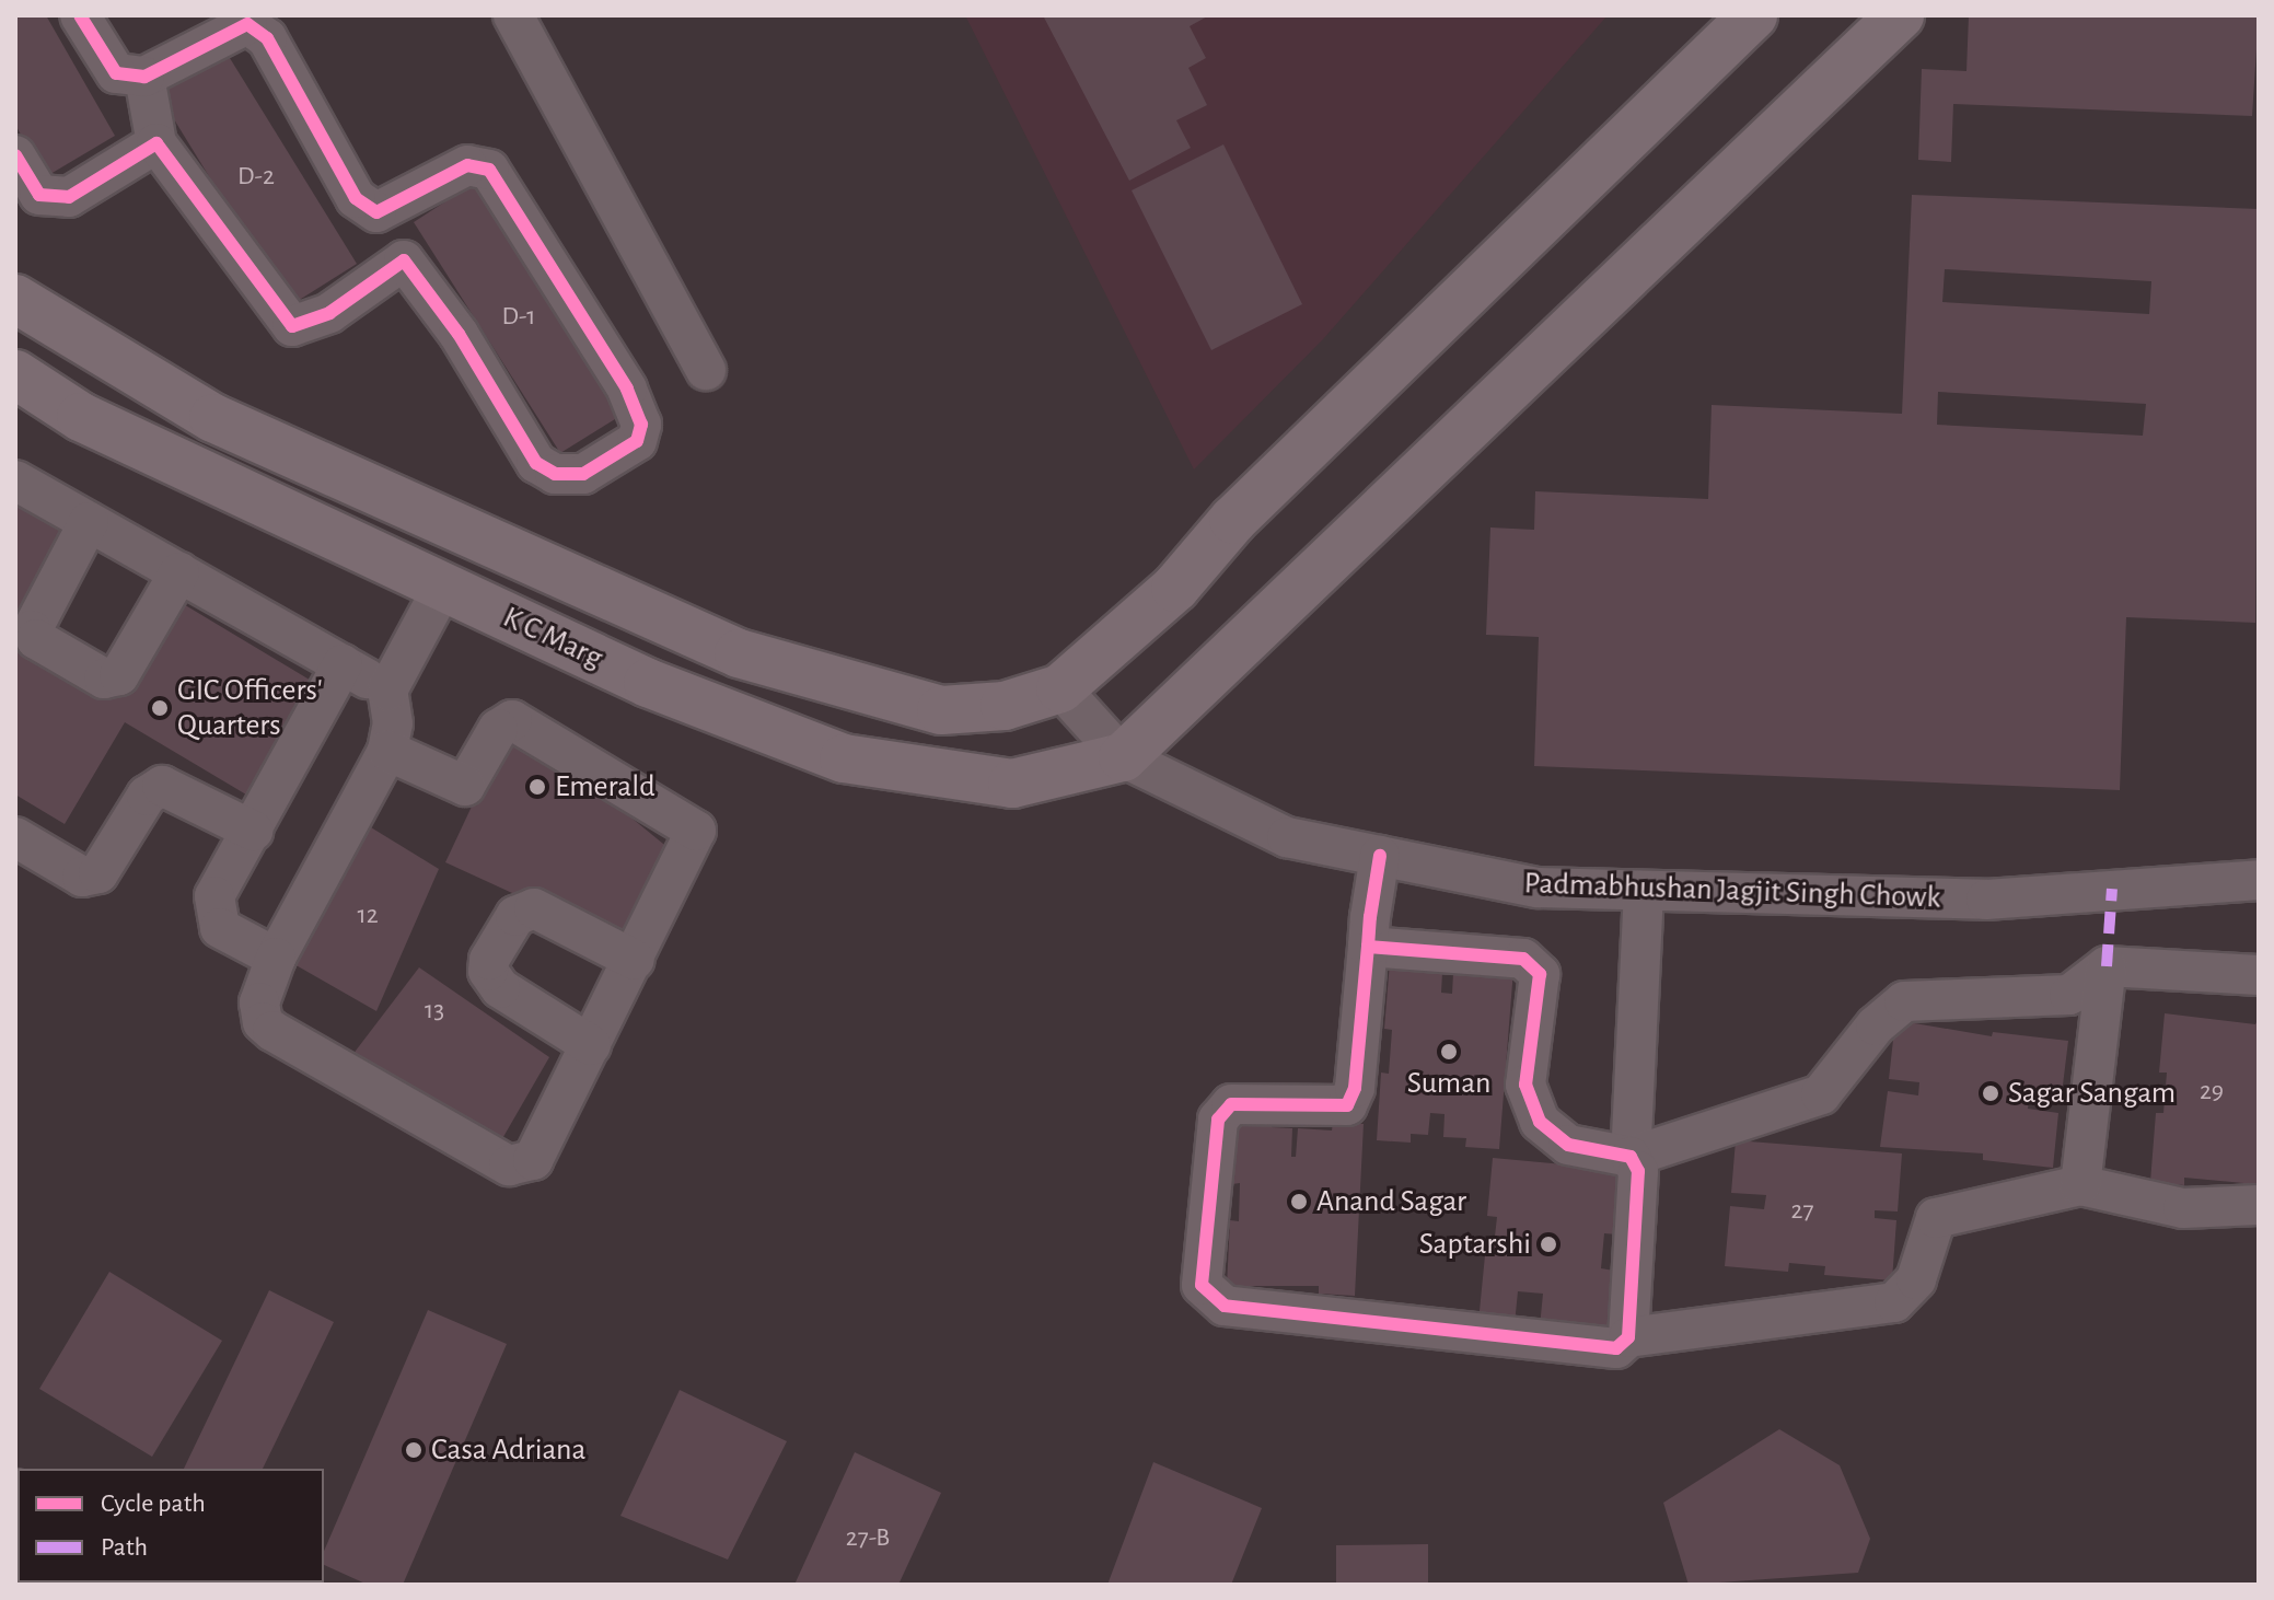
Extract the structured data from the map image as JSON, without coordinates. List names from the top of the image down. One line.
{"streets":{"main road":["K C Marg"],"street":["Padmabhushan Jagjit Singh Chowk"]},"crossings":[["K C Marg","Padmabhushan Jagjit Singh Chowk"]],"places":["GIC Officers' Quarters","Emerald","Suman","Sagar Sangam","Anand Sagar","Saptarshi","Casa Adriana"],"house_numbers":["D-2","D-1","12","13","29","27","27-B"],"legend":["Cycle path","Path"]}
